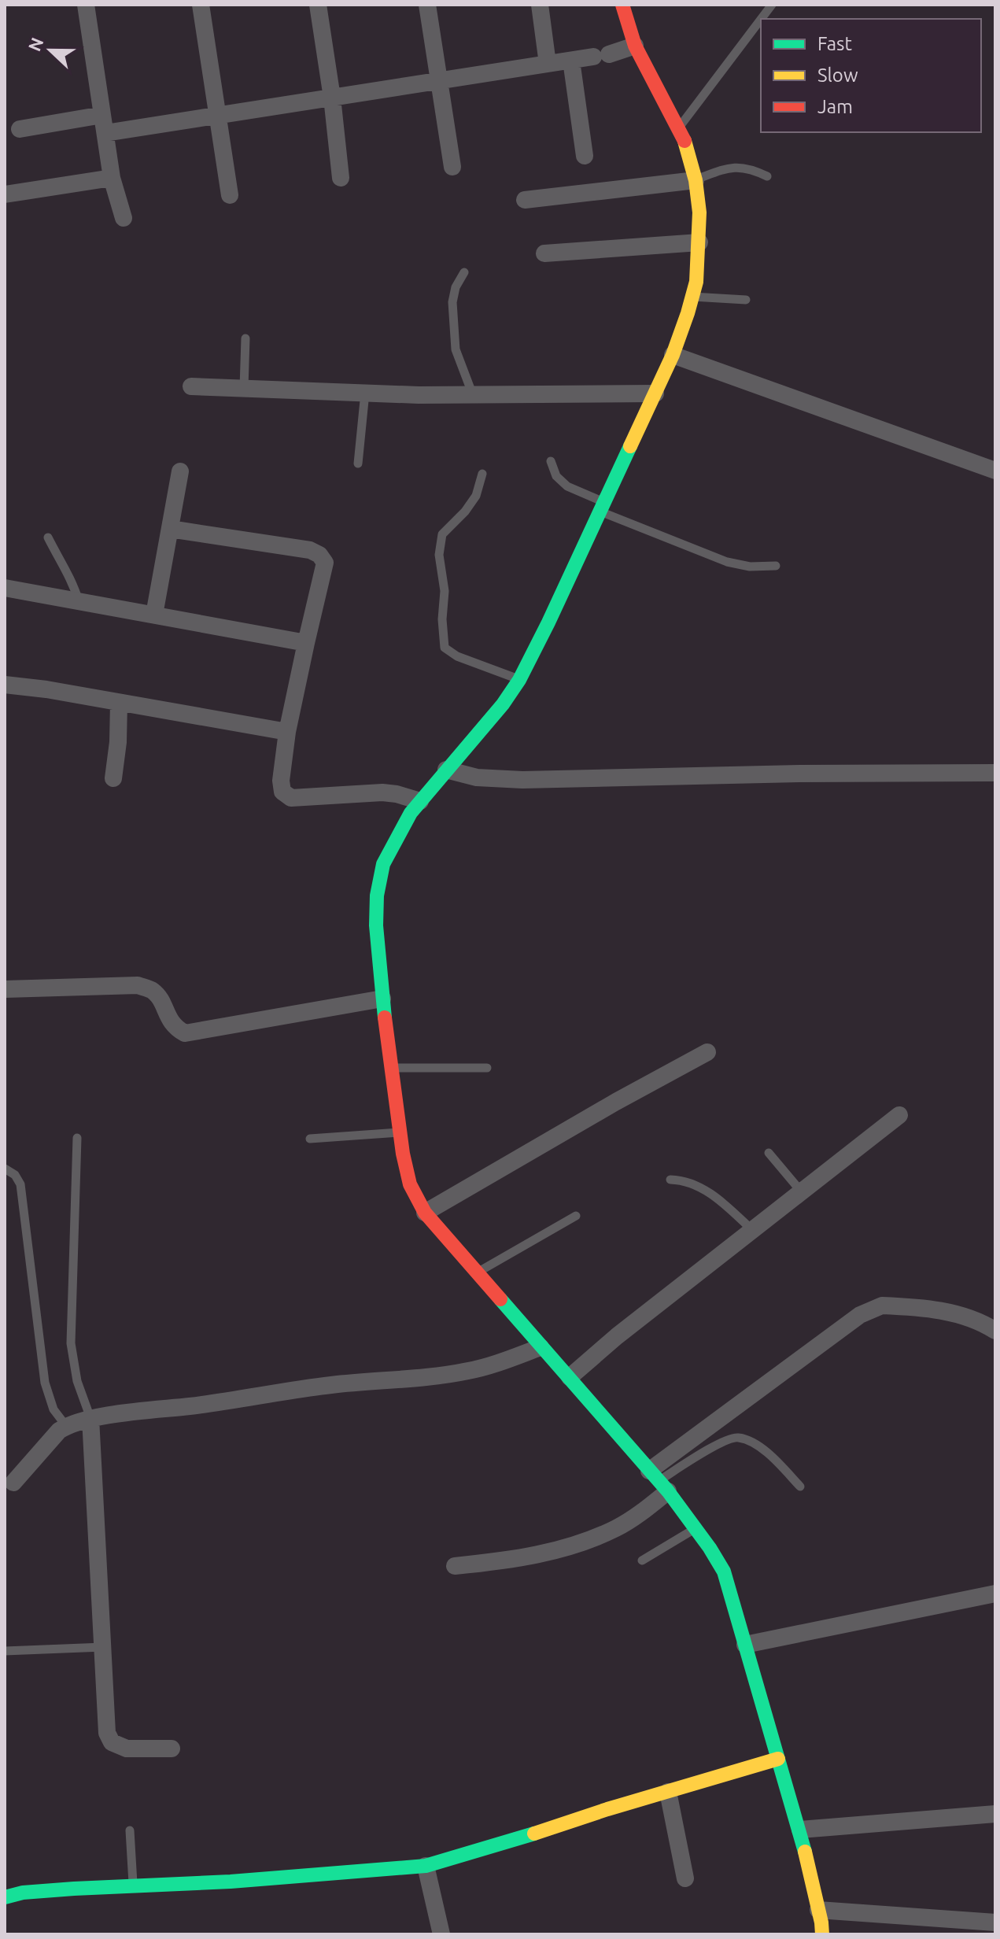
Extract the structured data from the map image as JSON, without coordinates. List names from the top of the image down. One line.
{"legend":["Fast","Slow","Jam"],"north":"left"}
